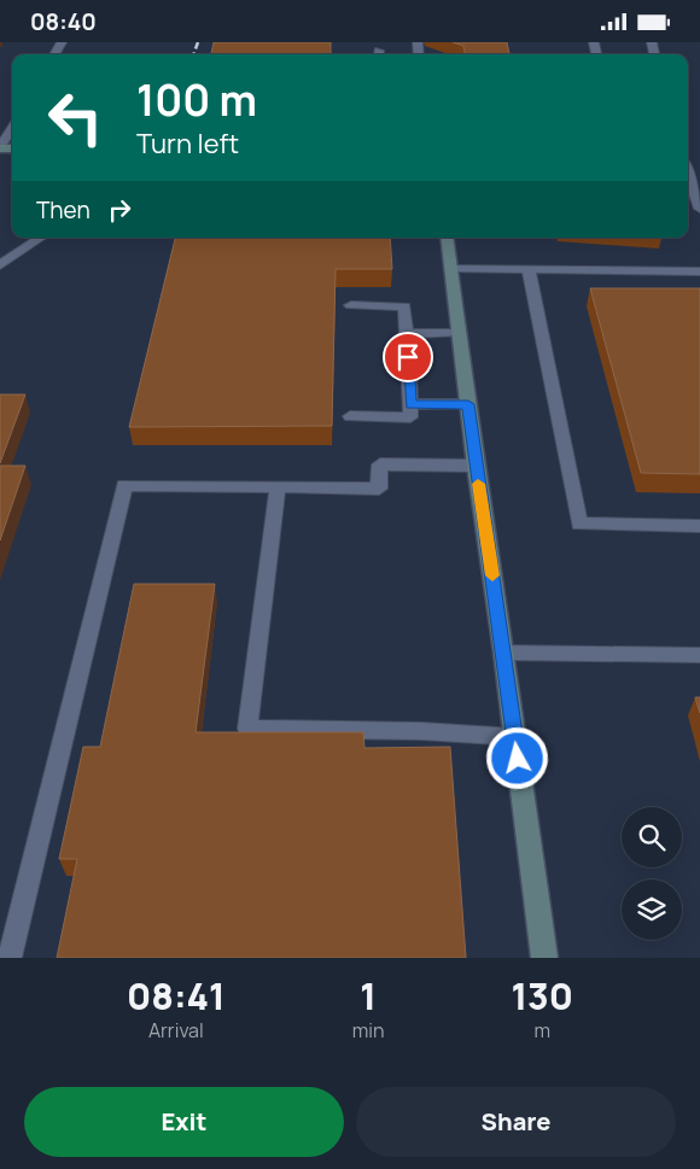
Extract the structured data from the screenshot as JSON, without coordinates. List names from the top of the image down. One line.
{"page":{"status":"08:40","turn":["100 m","Turn left"],"then":"Then","eta":["08:41","Arrival","1","min","130","m"],"buttons":["Exit","Share"]}}
